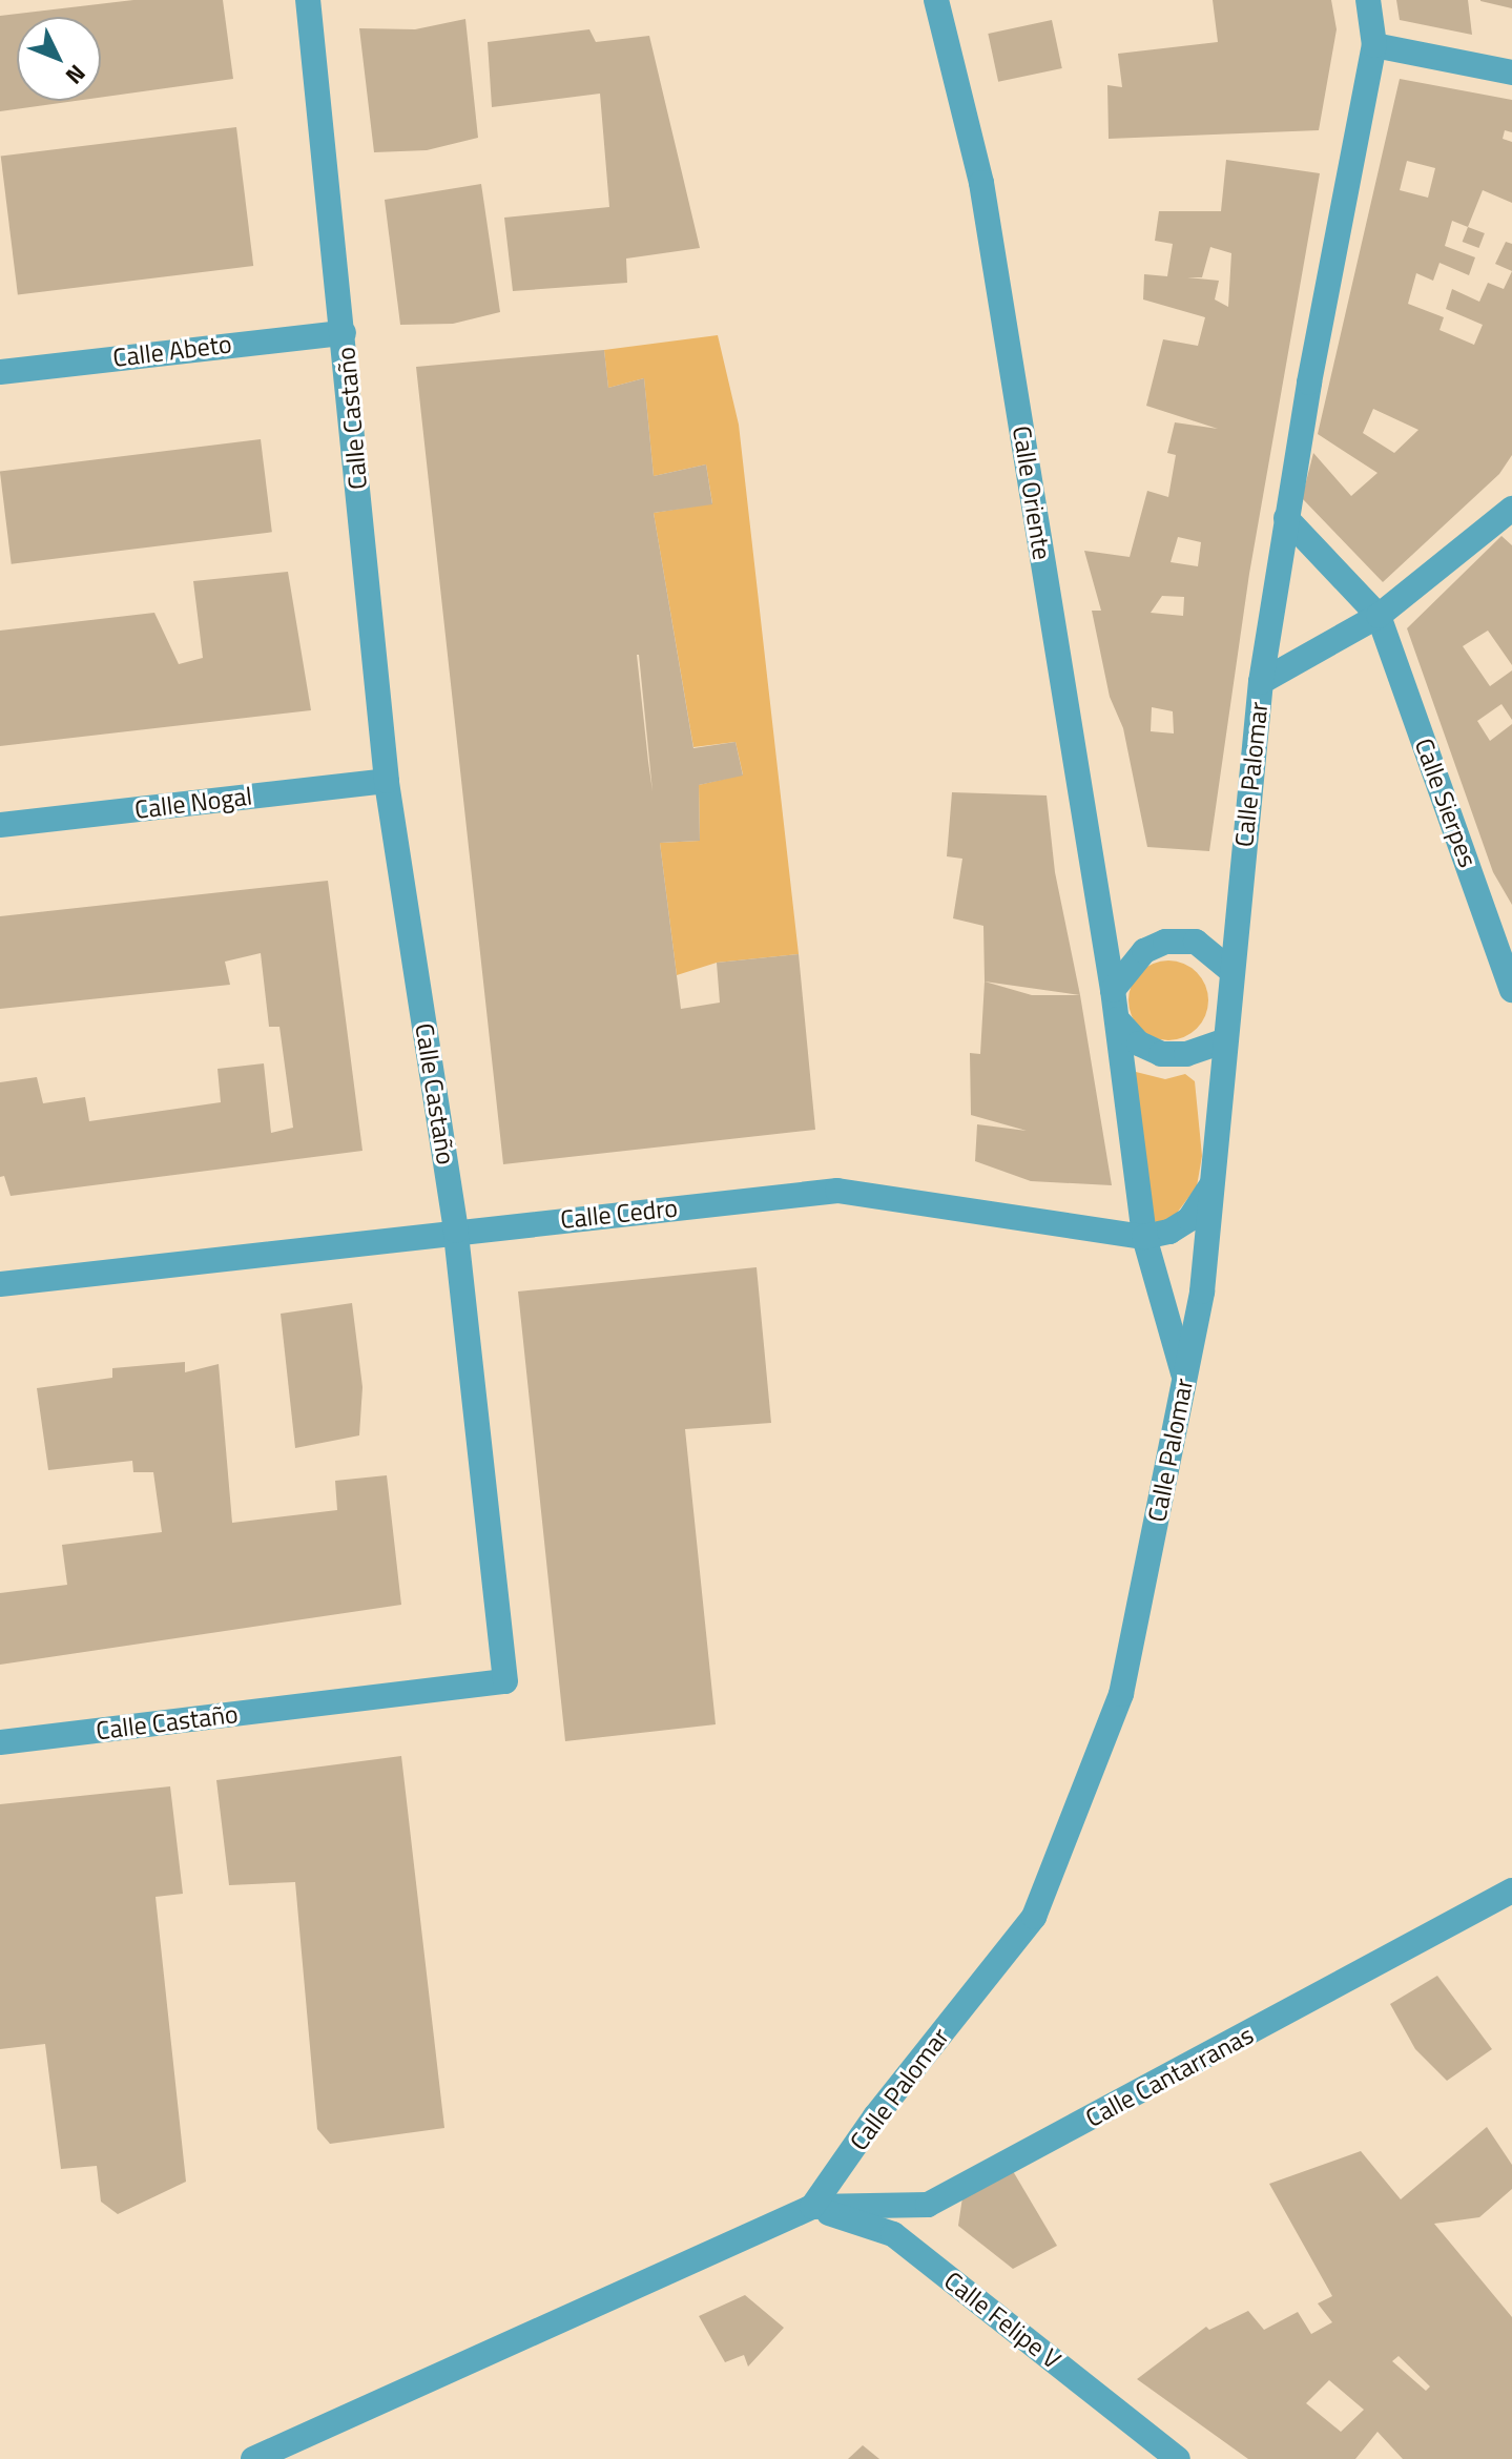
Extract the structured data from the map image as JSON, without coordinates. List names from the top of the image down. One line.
{"streets":{"street":["Calle Abeto","Calle Castaño","Calle Oriente","Calle Palomar","Calle Nogal","Calle Sierpes","Calle Cedro","Calle Cantarranas","Calle Felipe V"]},"crossings":[["Calle Abeto","Calle Castaño"],["Calle Castaño","Calle Nogal"],["Calle Castaño","Calle Cedro"],["Calle Oriente","Calle Palomar"],["Calle Palomar","Calle Cedro"],["Calle Palomar","Calle Cantarranas"],["Calle Palomar","Calle Felipe V"],["Calle Cantarranas","Calle Felipe V"]],"north":"bottom right"}
